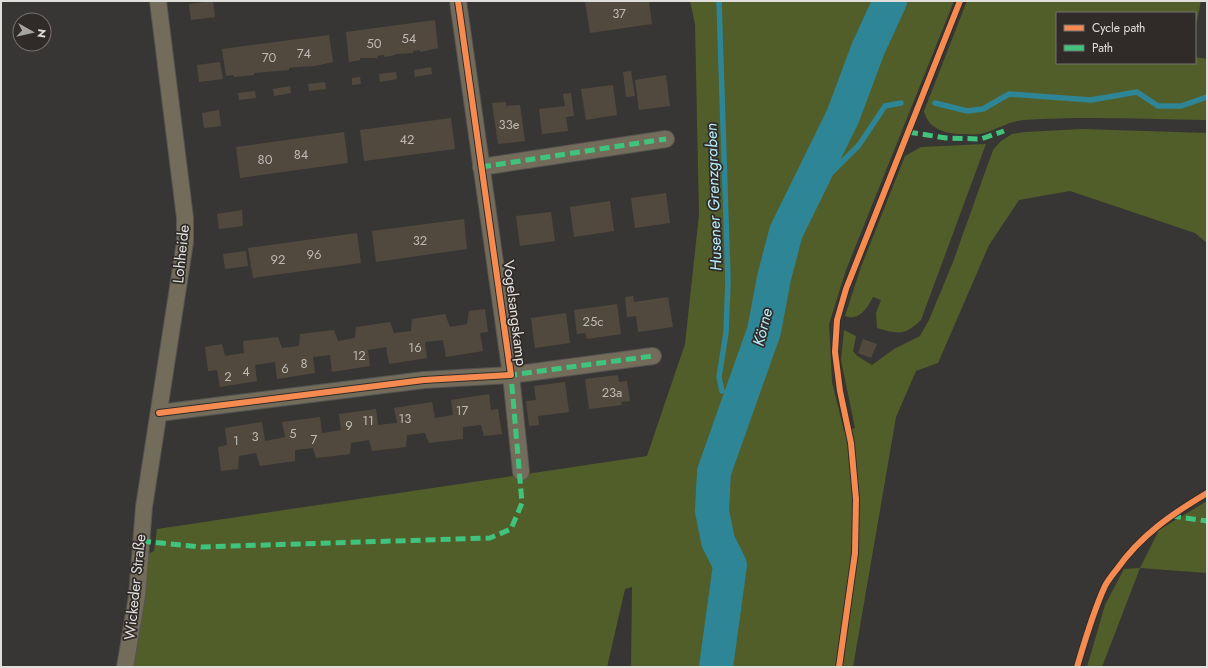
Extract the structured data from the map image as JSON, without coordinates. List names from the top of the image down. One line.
{"streets":{"street":["Lohheide","Vogelsangskamp","Wickeder Straße"]},"crossings":[["Lohheide","Vogelsangskamp"],["Lohheide","Wickeder Straße"]],"water":["Husener Grenzgraben","Körne"],"house_numbers":["37","54","50","74","70","33e","42","84","80","32","96","92","25c","16","12","8","6","4","2","23a","17","13","11","9","5","3","7","1"],"legend":["Cycle path","Path"],"north":"right"}
